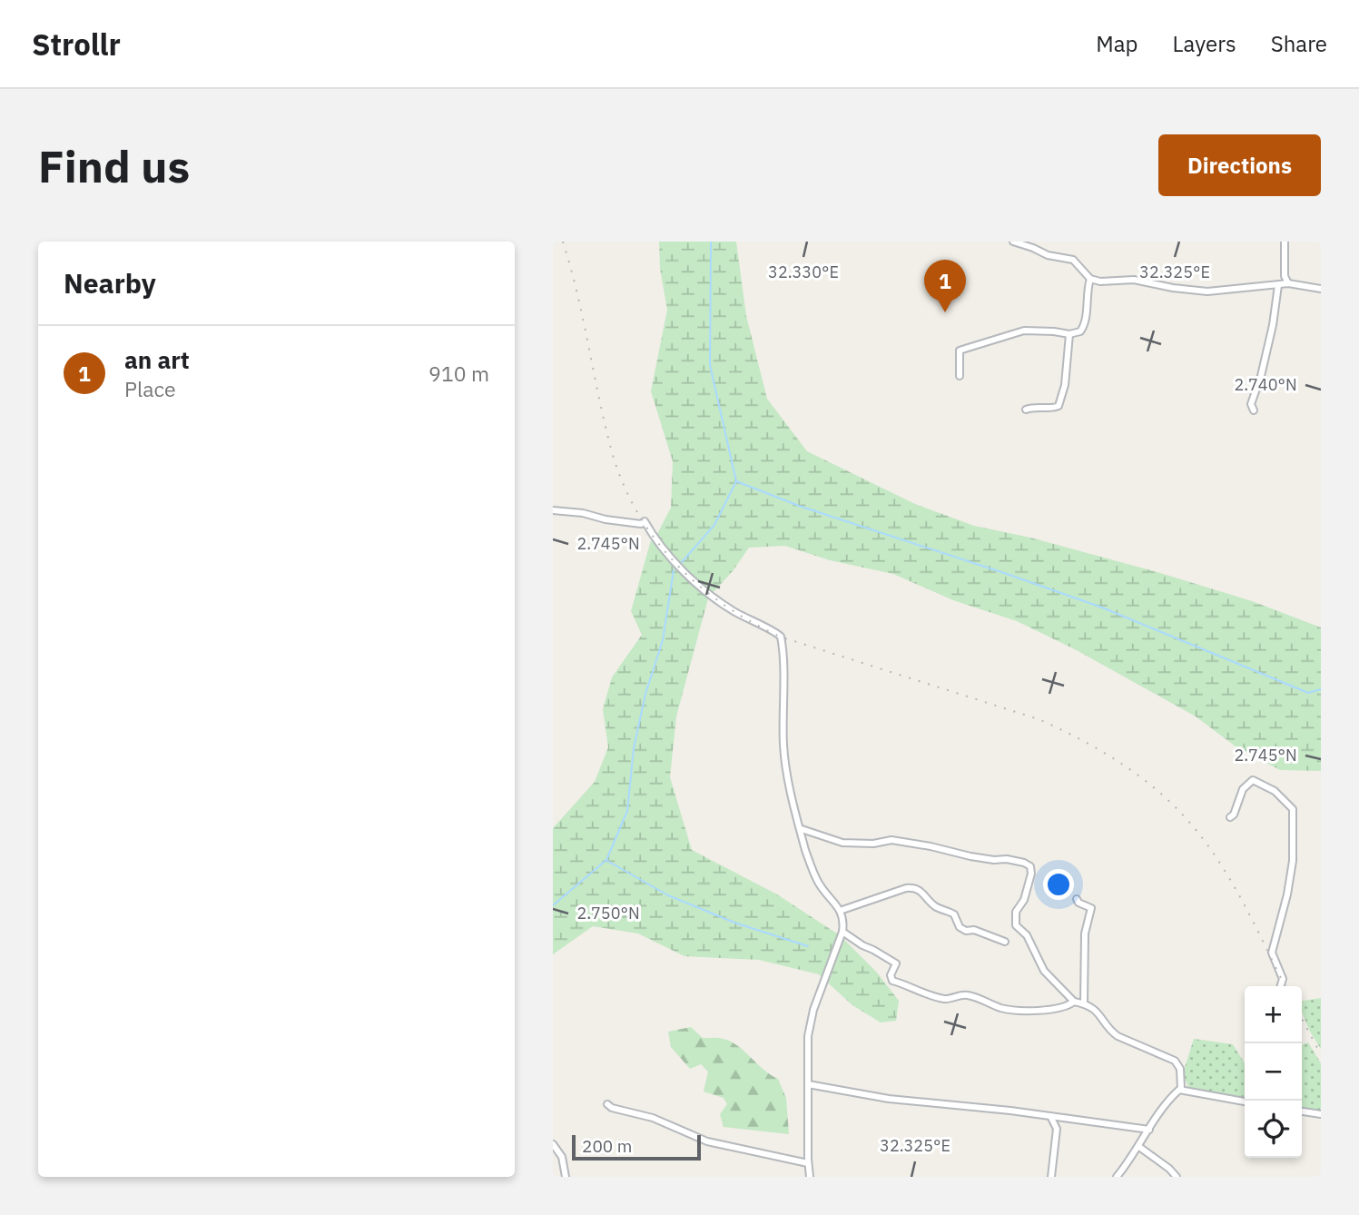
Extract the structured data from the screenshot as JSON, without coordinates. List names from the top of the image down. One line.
{"scale_bar":"200 m","page":{"header":"Strollr","nav":["Map","Layers","Share"],"buttons":"Directions","title":"Find us","heading":"Nearby","pins":"1","list":[{"mark":"1","name":"an art","note":"Place","value":"910 m"}],"map_buttons":["+","−"],"scale":"200 m"},"coordinates":["32.330°E","32.325°E","2.740°N","2.745°N","2.750°N"]}
